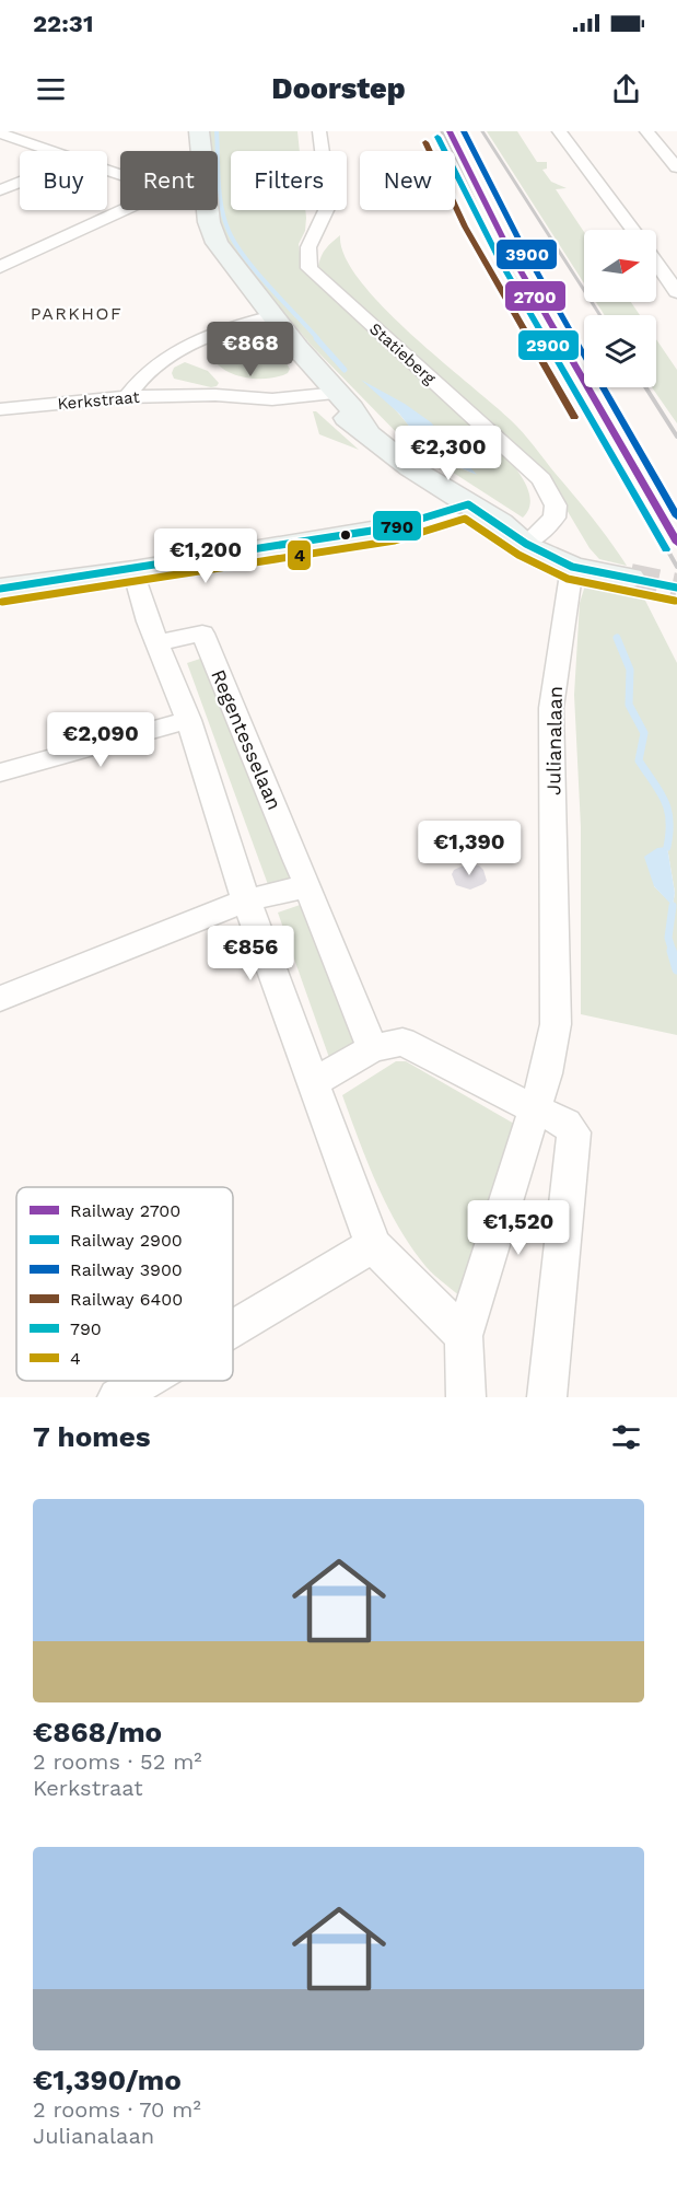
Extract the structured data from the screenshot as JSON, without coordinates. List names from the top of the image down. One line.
{"streets":{"street":["Statieberg","Kerkstraat","Regentesselaan","Julianalaan"]},"districts":["PARKHOF"],"lines":["rail line 2700","rail line 3900","rail line 2900","rail line 6400","transit line 790","transit line 4"],"legend":["Railway 2700","Railway 2900","Railway 3900","Railway 6400","790","4"],"north":"right","page":{"status":"22:31","header":"Doorstep","chip":["Buy","Rent","Filters","New"],"price":["€868","€2,300","€1,200","€2,090","€1,390","€856","€1,520"],"heading":"7 homes","list":[{"name":"€868/mo","note":"2 rooms · 52 m² · Kerkstraat"},{"name":"€1,390/mo","note":"2 rooms · 70 m² · Julianalaan"}]}}
